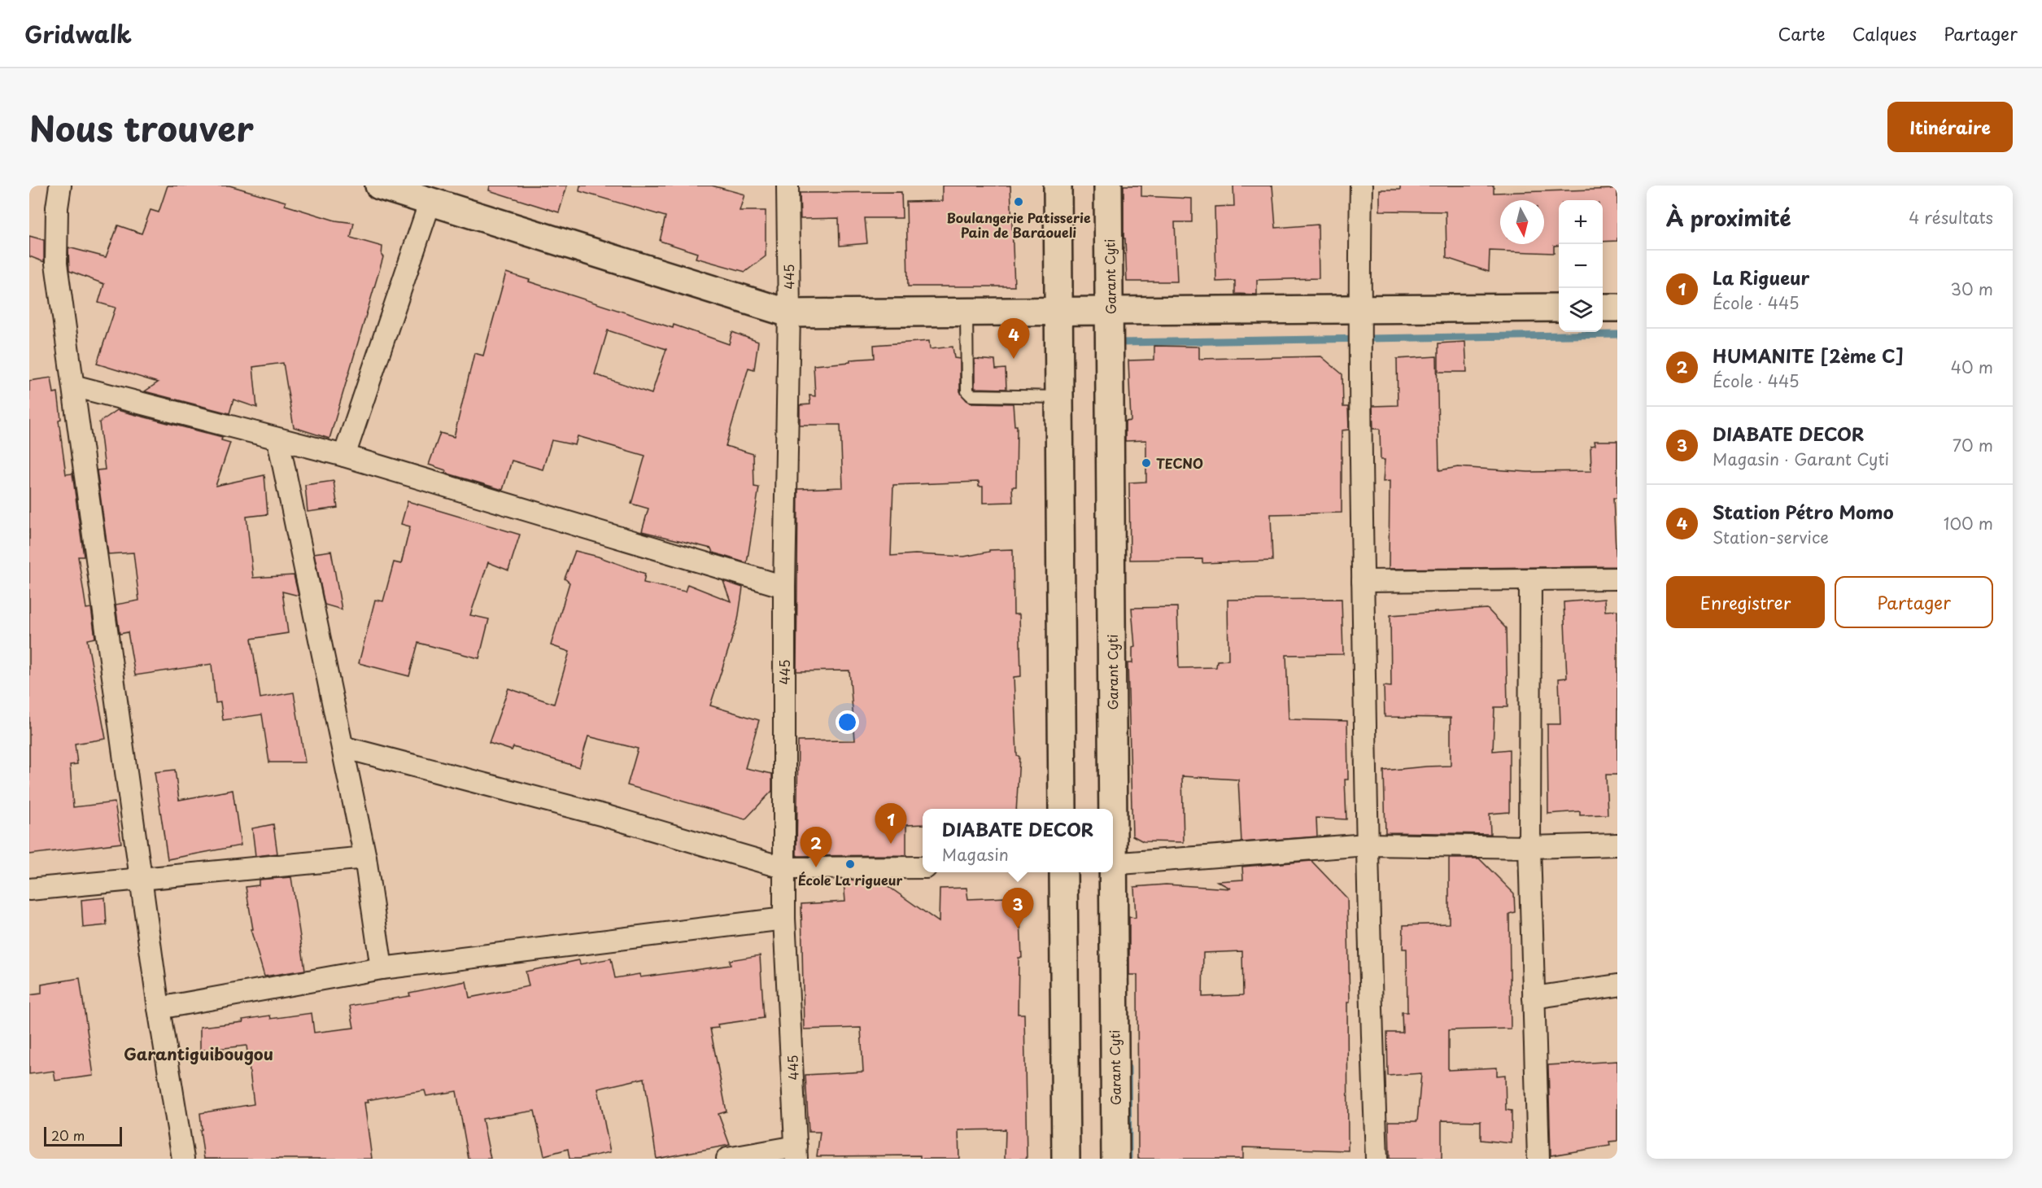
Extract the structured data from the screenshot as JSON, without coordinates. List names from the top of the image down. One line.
{"streets":{"main road":["Garant Cyti"],"street":["445"]},"districts":["Garantiguibougou"],"places":["Boulangerie Patisserie Pain de Baraoueli","TECNO","École La rigueur"],"scale_bar":"20 m","north":"bottom","page":{"header":"Gridwalk","nav":["Carte","Calques","Partager"],"title":"Nous trouver","buttons":["Itinéraire",["Enregistrer","Partager"]],"heading":["À proximité","4 résultats"],"map_buttons":["+","−"],"list":[{"mark":"1","name":"La Rigueur","note":"École · 445","value":"30 m"},{"mark":"2","name":"HUMANITE [2ème C]","note":"École · 445","value":"40 m"},{"mark":"3","name":"DIABATE DECOR","note":"Magasin · Garant Cyti","value":"70 m"},{"mark":"4","name":"Station Pétro Momo","note":"Station-service","value":"100 m"}],"pins":["4","1","2","3"],"popup":["DIABATE DECOR","Magasin"],"scale":"20 m"}}
